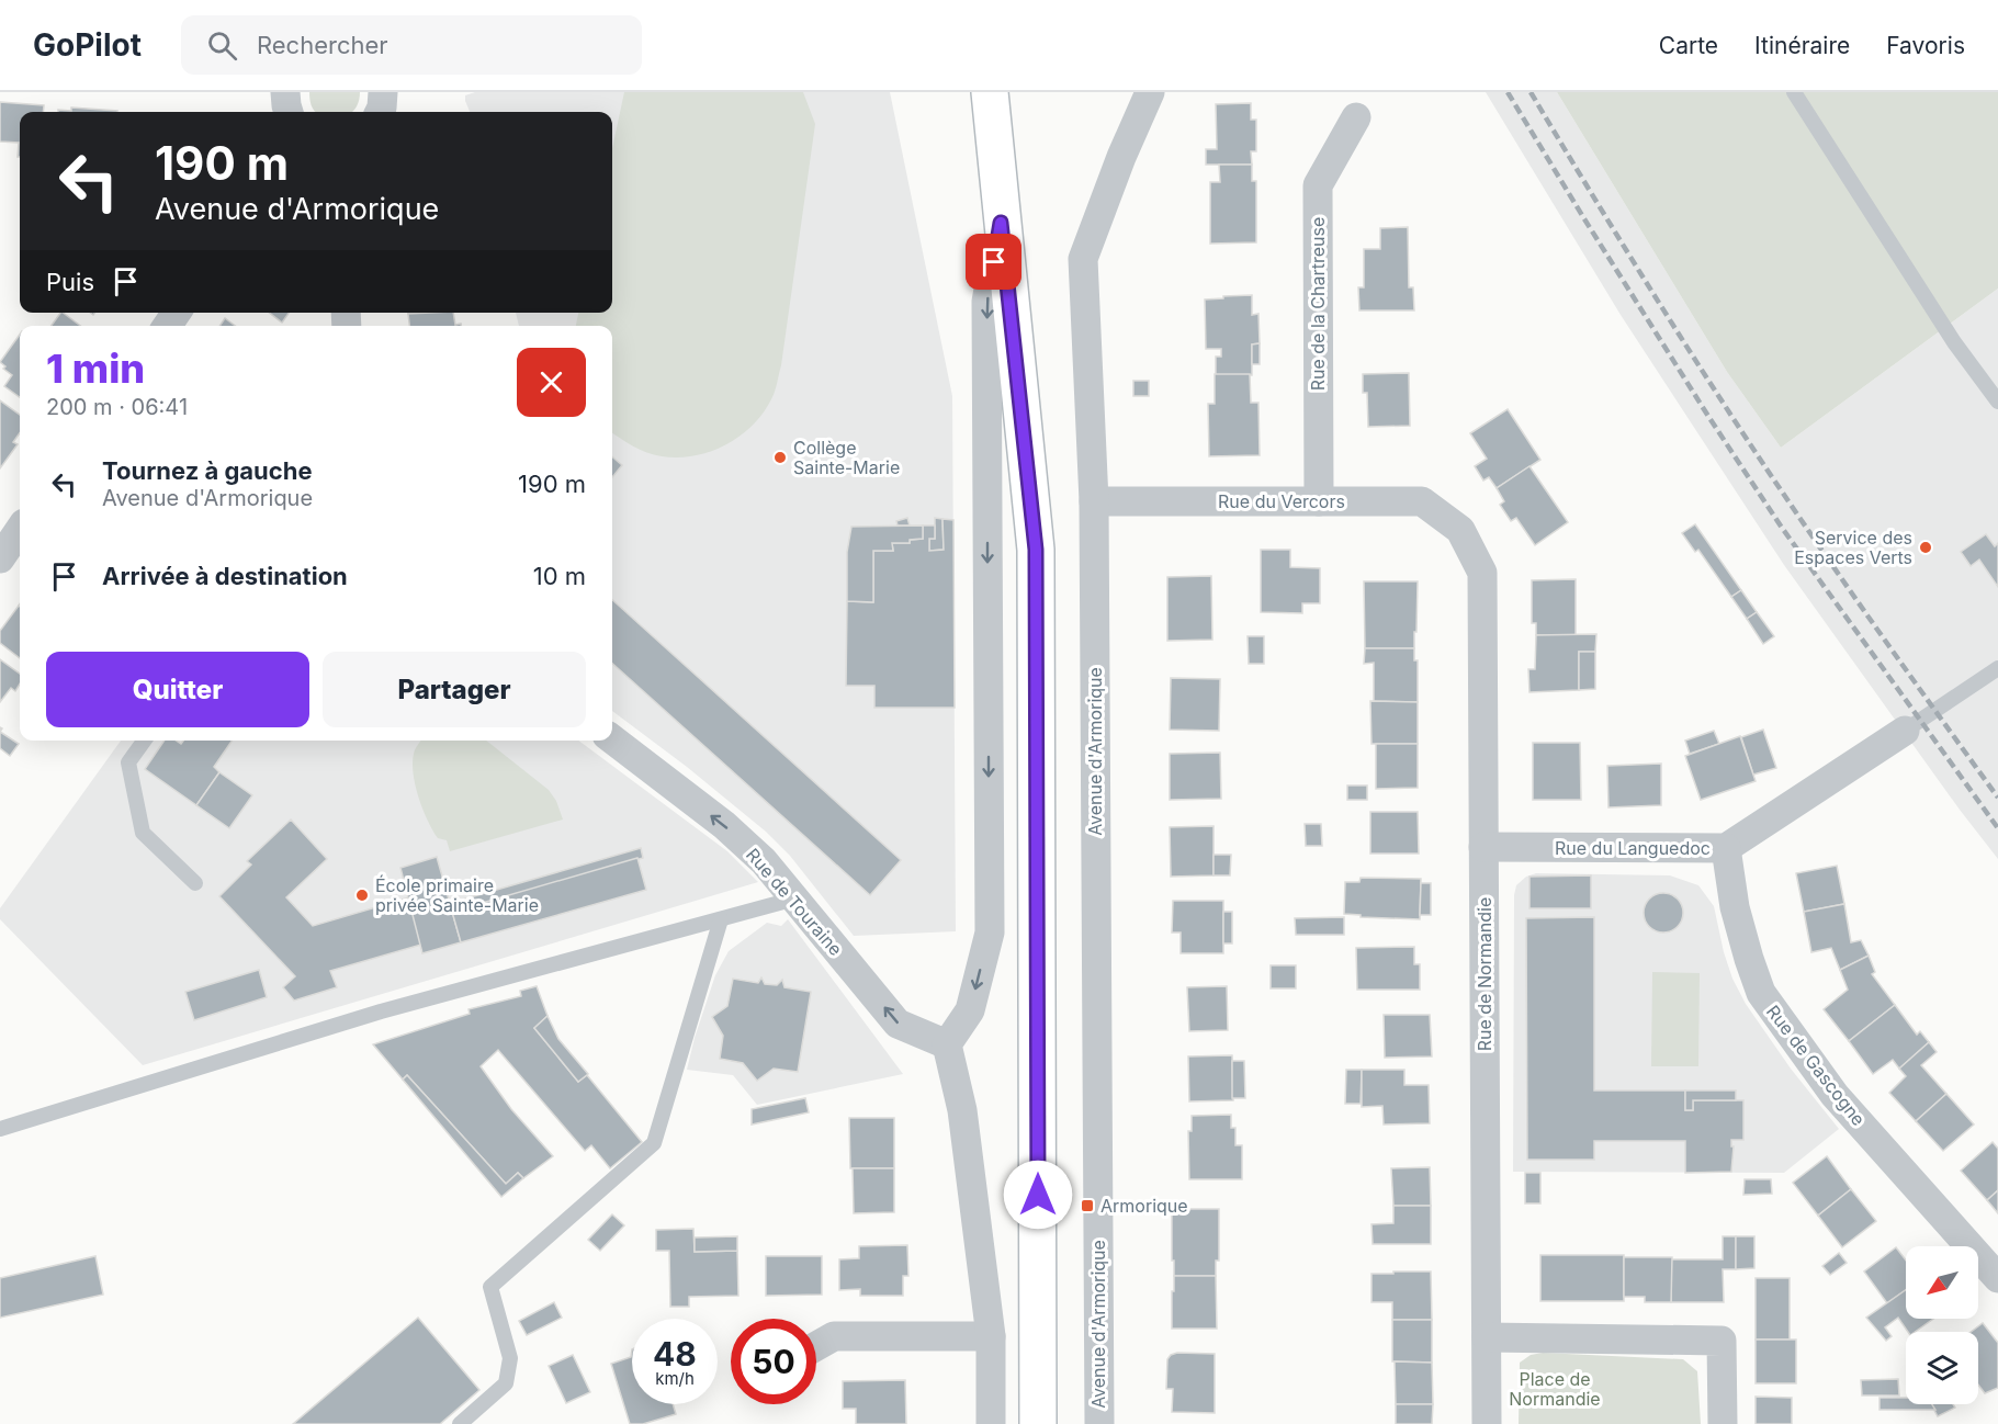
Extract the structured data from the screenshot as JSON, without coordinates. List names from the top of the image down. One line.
{"streets":{"street":["Rue de la Chartreuse","Rue du Vercors","Avenue d'Armorique","Rue du Languedoc","Rue de Touraine","Rue de Normandie","Rue de Gascogne"]},"crossings":[["Rue de la Chartreuse","Rue du Vercors"],["Rue du Vercors","Avenue d'Armorique"],["Rue du Vercors","Rue de Normandie"],["Rue du Languedoc","Rue de Normandie"],["Rue du Languedoc","Rue de Gascogne"]],"one_way":["Rue de Touraine"],"parks":["Place de Normandie"],"places":{"other":["Collège Sainte-Marie","Service des Espaces Verts","École primaire privée Sainte-Marie"],"transit":["Armorique"]},"north":"bottom left","page":{"header":"GoPilot","search":"Rechercher","nav":["Carte","Itinéraire","Favoris"],"turn":["190 m","Avenue d'Armorique"],"then":"Puis","heading":["1 min","200 m · 06:41"],"list":[{"name":"Tournez à gauche","note":"Avenue d'Armorique","value":"190 m"},{"name":"Arrivée à destination","value":"10 m"}],"buttons":["Quitter","Partager"],"speed":"48 km/h","limit":"50"}}
